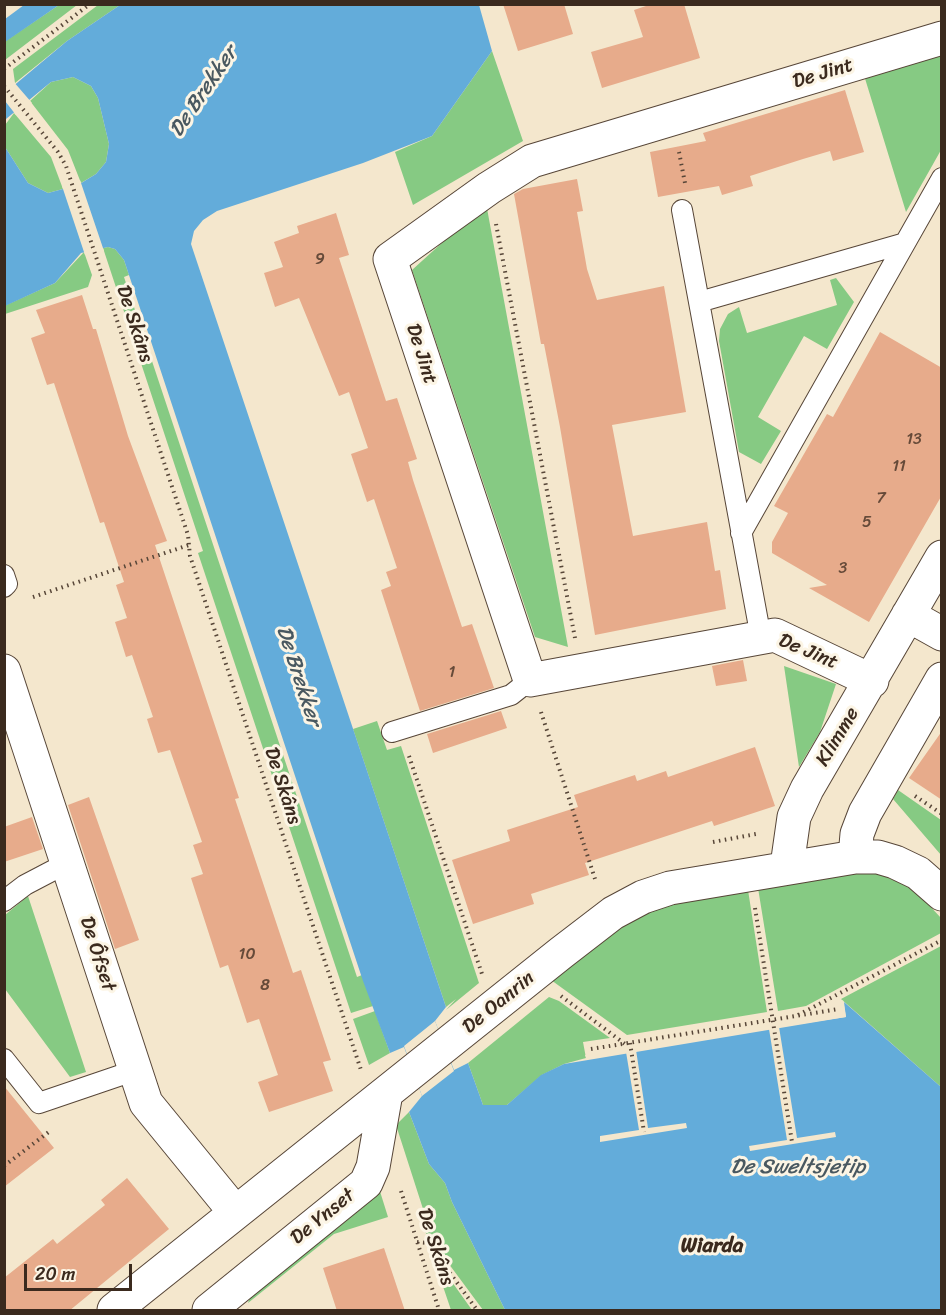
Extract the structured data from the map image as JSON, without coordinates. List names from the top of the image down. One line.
{"streets":{"street":["De Jint","Klimme","De Ôfset","De Oanrin","De Ynset"],"path":["De Skâns"]},"crossings":[["De Jint","Klimme"],["De Skâns","De Oanrin"],["De Skâns","De Ynset"],["Klimme","De Oanrin"],["De Ôfset","De Oanrin"],["De Oanrin","De Ynset"]],"districts":["Wiarda"],"water":["De Brekker","De Sweltsjetip"],"house_numbers":["9","13","11","7","5","3","1","10","8"],"scale_bar":"20 m"}
